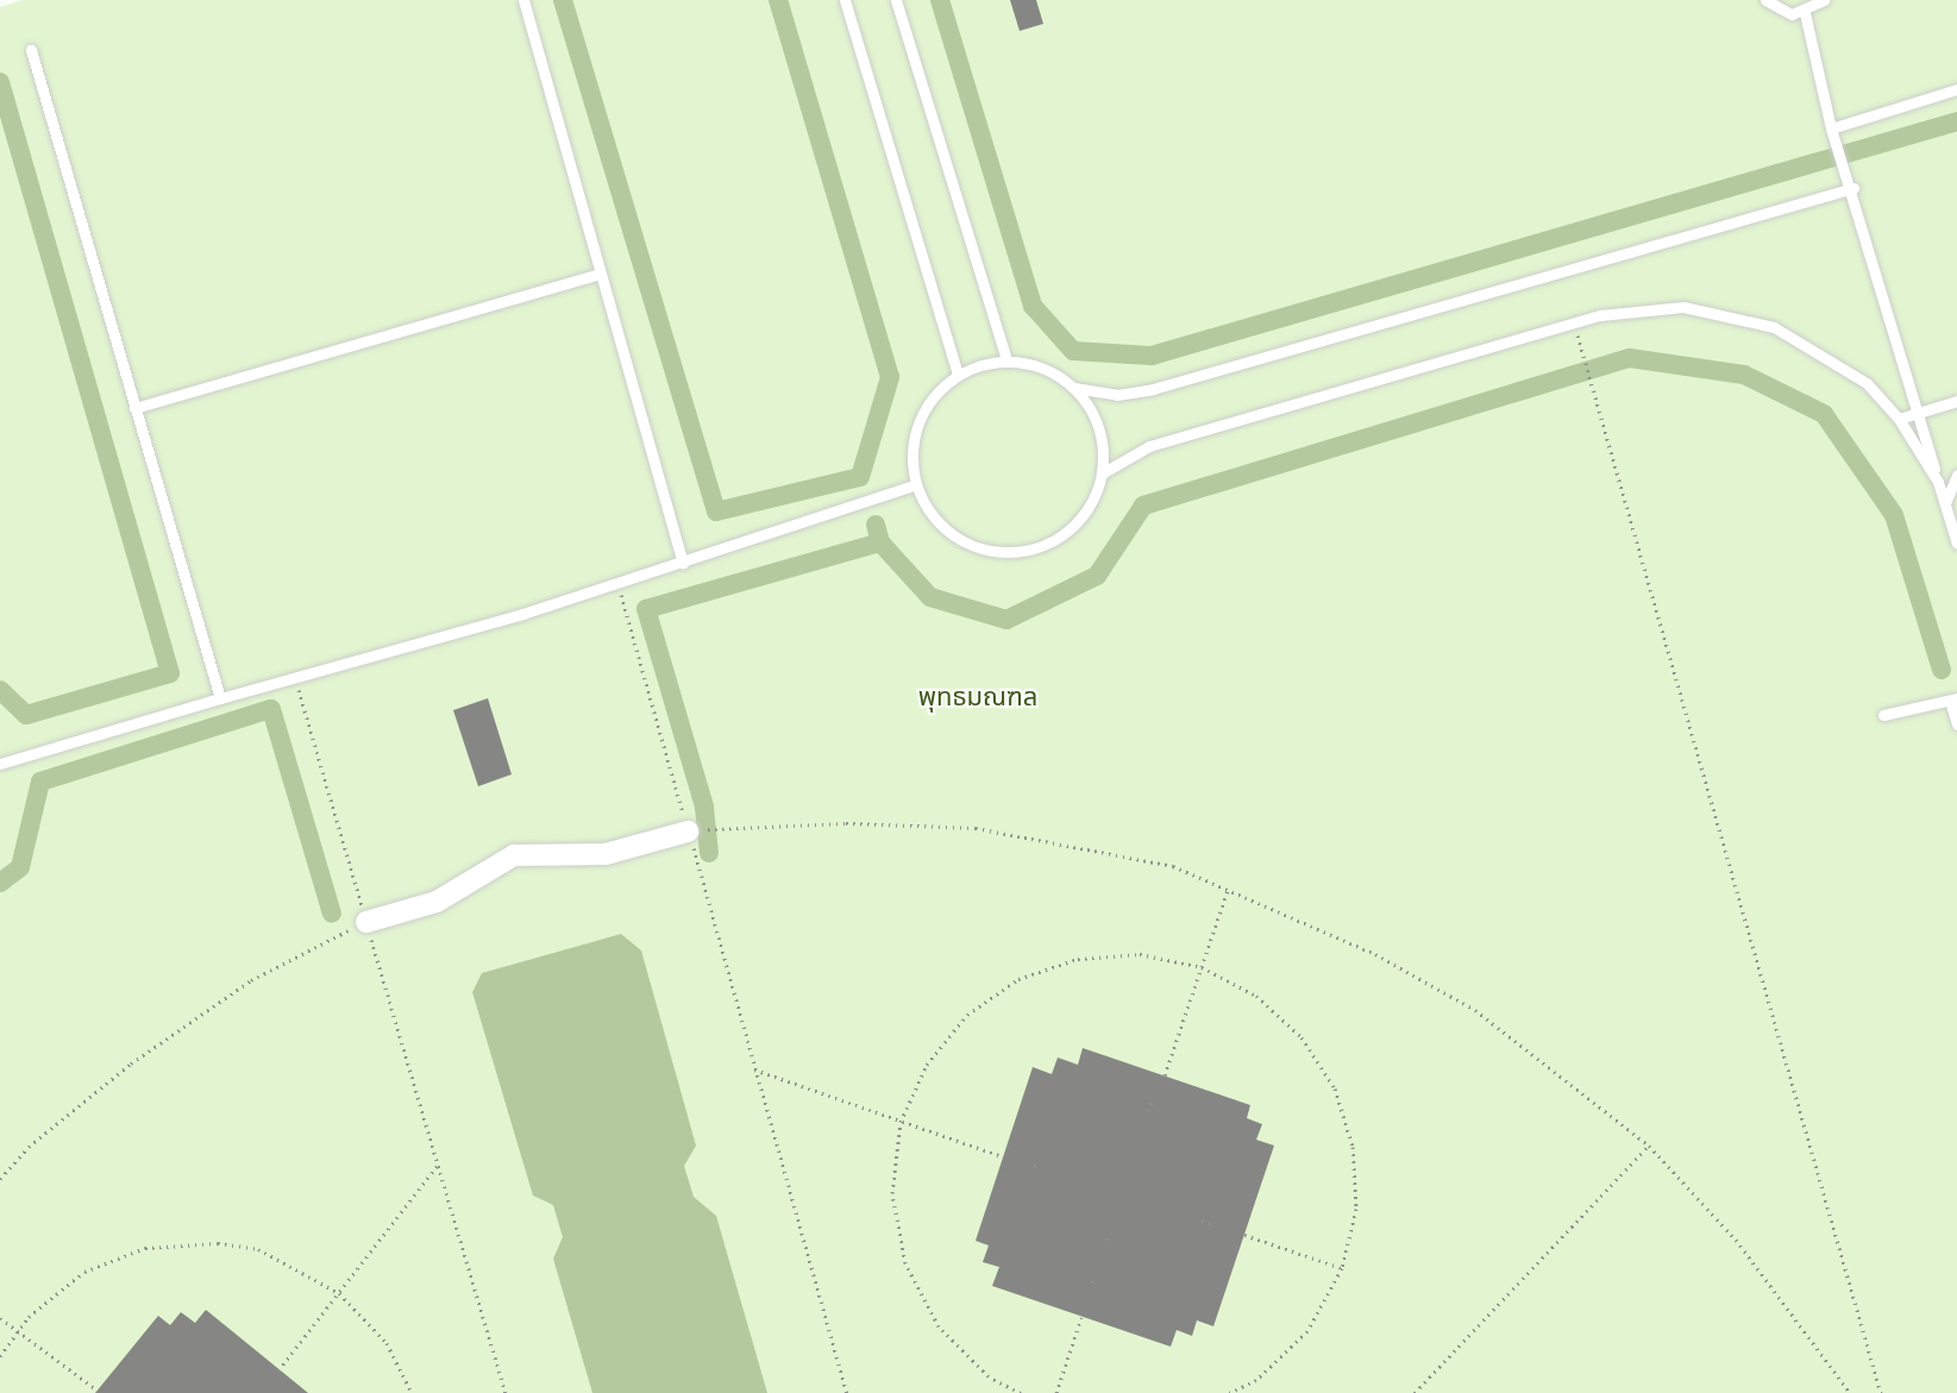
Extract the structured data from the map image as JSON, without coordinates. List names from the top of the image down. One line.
{"parks":["พุทธมณฑล"]}
